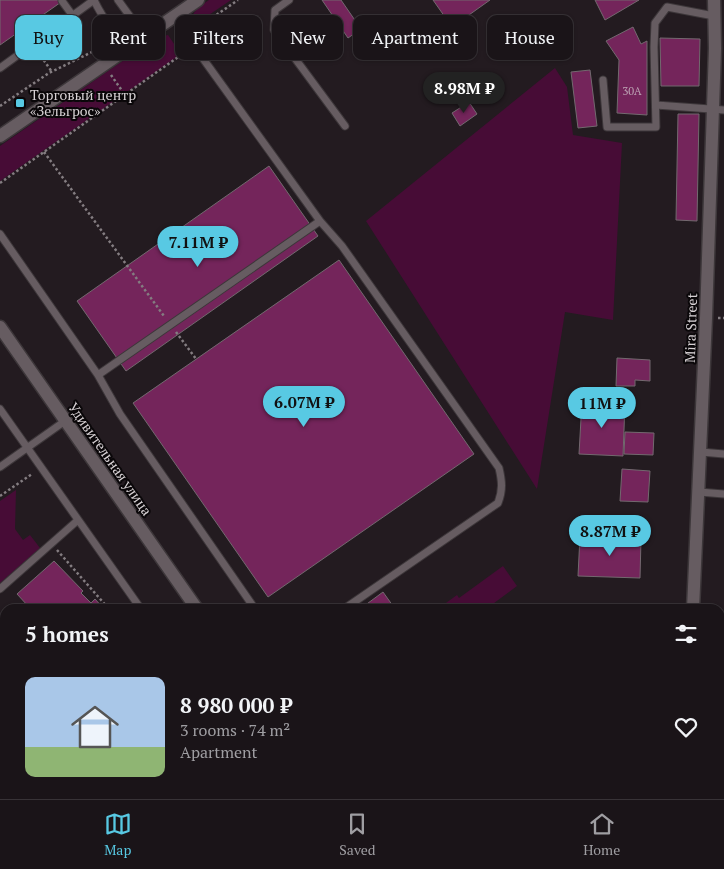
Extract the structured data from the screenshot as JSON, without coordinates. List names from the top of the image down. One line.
{"streets":{"street":["Mira Street","Удивительная улица"]},"places":{"transit":["Торговый центр «Зельгрос»"]},"house_numbers":["30А"],"page":{"chip":["Buy","Rent","Filters","New","Apartment","House"],"price":["8.98M ₽","7.11M ₽","6.07M ₽","11M ₽","8.87M ₽"],"heading":"5 homes","list":[{"name":"8 980 000 ₽","note":"3 rooms · 74 m² · Apartment"}],"tabs":["Map","Saved","Home"]}}
